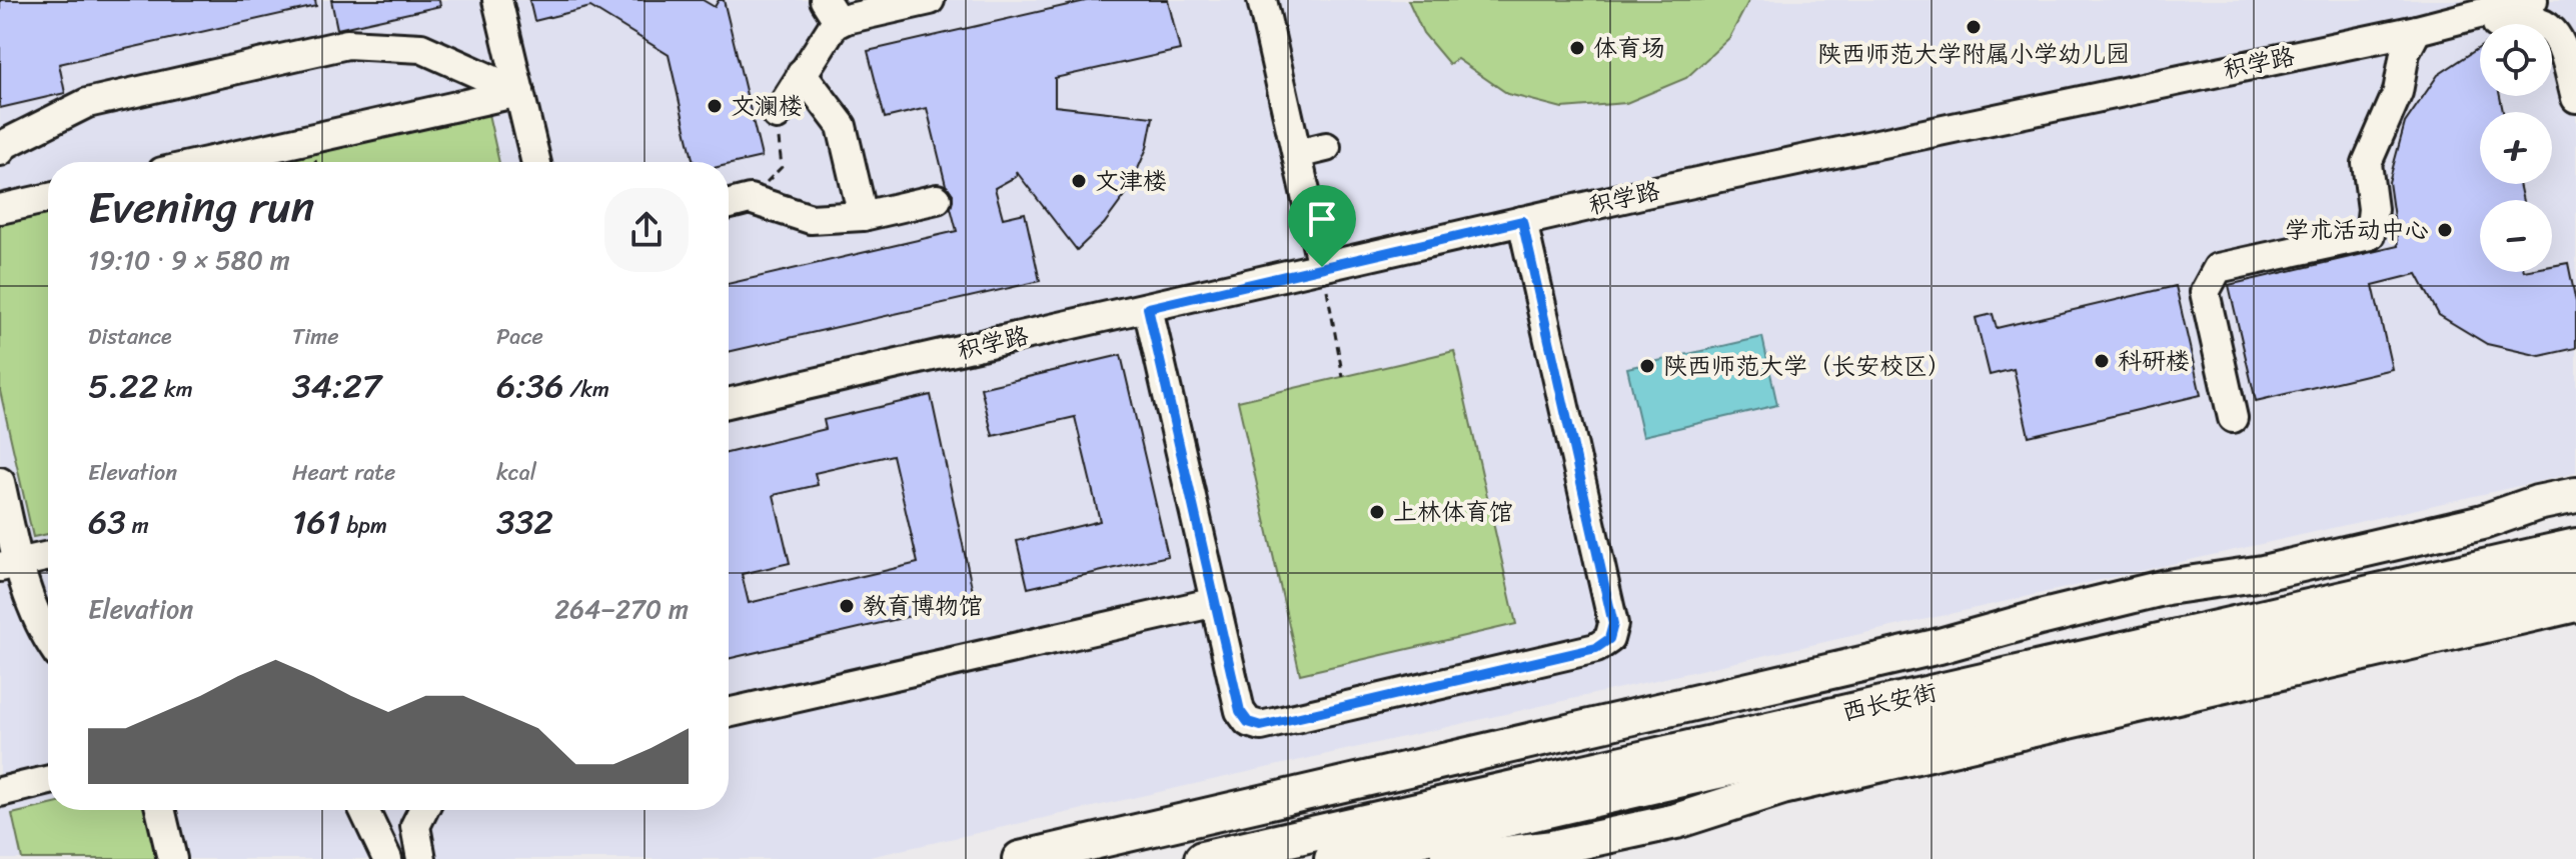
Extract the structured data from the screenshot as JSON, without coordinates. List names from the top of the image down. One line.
{"streets":{"main road":["西长安街"],"street":["积学路"]},"places":["陕西师范大学附属小学幼儿园","体育场","文澜楼","文津楼","学术活动中心","科研楼","陕西师范大学（长安校区）","上林体育馆","教育博物馆"],"page":{"map_buttons":["+","−"],"heading":["Evening run","19:10 · 9 × 580 m"],"stats":[["Distance","5.22 km"],["Time","34:27"],["Pace","6:36 /km"],["Elevation","63 m"],["Heart rate","161 bpm"],["kcal","332"]],"chart":["Elevation","264–270 m"]}}
